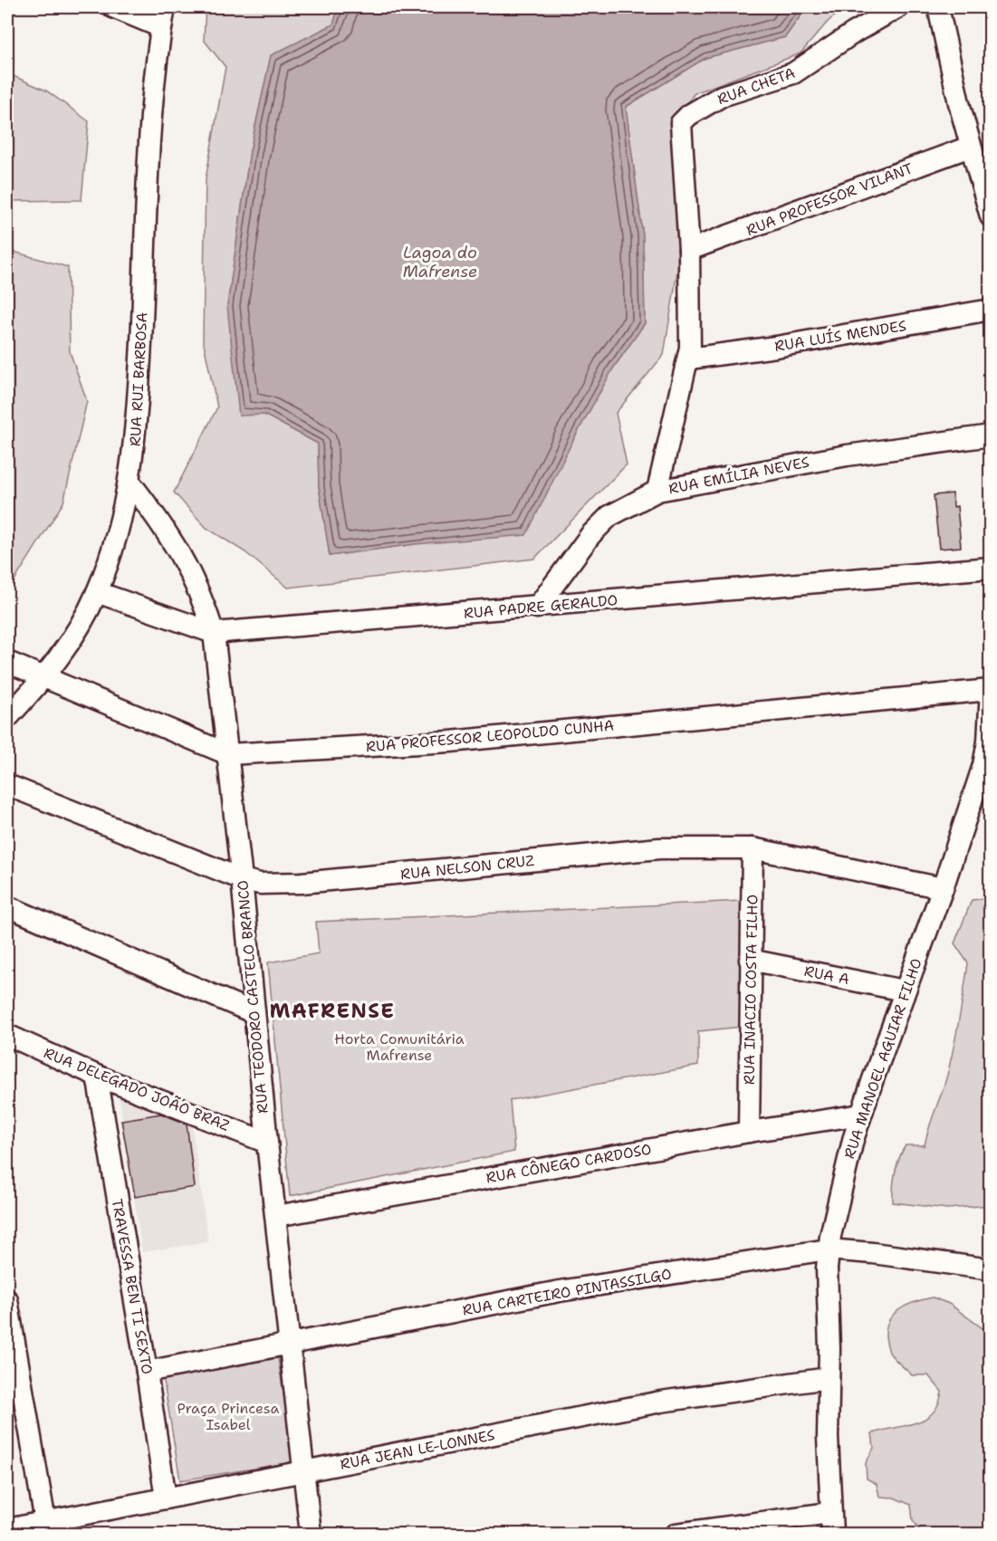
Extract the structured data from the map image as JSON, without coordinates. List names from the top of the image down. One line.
{"streets":{"street":["RUA CHETA","RUA PROFESSOR VILANT","RUA LUÍS MENDES","RUA RUI BARBOSA","RUA EMÍLIA NEVES","RUA PADRE GERALDO","RUA PROFESSOR LEOPOLDO CUNHA","RUA NELSON CRUZ","RUA A","RUA INACIO COSTA FILHO","RUA TEODORO CASTELO BRANCO","RUA MANOEL AGUIAR FILHO","RUA DELEGADO JOÃO BRAZ","RUA CÔNEGO CARDOSO","TRAVESSA BEN TI SEXTO","RUA CARTEIRO PINTASSILGO","RUA JEAN LE-LONNES"]},"crossings":[["RUA CHETA","RUA PROFESSOR VILANT"],["RUA CHETA","RUA LUÍS MENDES"],["RUA CHETA","RUA EMÍLIA NEVES"],["RUA RUI BARBOSA","RUA PADRE GERALDO"],["RUA RUI BARBOSA","RUA PROFESSOR LEOPOLDO CUNHA"],["RUA RUI BARBOSA","RUA TEODORO CASTELO BRANCO"],["RUA EMÍLIA NEVES","RUA PADRE GERALDO"],["RUA PADRE GERALDO","RUA TEODORO CASTELO BRANCO"],["RUA PROFESSOR LEOPOLDO CUNHA","RUA TEODORO CASTELO BRANCO"],["RUA PROFESSOR LEOPOLDO CUNHA","RUA MANOEL AGUIAR FILHO"],["RUA NELSON CRUZ","RUA INACIO COSTA FILHO"],["RUA NELSON CRUZ","RUA TEODORO CASTELO BRANCO"],["RUA NELSON CRUZ","RUA MANOEL AGUIAR FILHO"],["RUA A","RUA INACIO COSTA FILHO"],["RUA A","RUA MANOEL AGUIAR FILHO"],["RUA INACIO COSTA FILHO","RUA CÔNEGO CARDOSO"],["RUA TEODORO CASTELO BRANCO","RUA DELEGADO JOÃO BRAZ"],["RUA TEODORO CASTELO BRANCO","RUA CÔNEGO CARDOSO"],["RUA TEODORO CASTELO BRANCO","RUA CARTEIRO PINTASSILGO"],["RUA TEODORO CASTELO BRANCO","RUA JEAN LE-LONNES"],["RUA MANOEL AGUIAR FILHO","RUA CÔNEGO CARDOSO"],["RUA MANOEL AGUIAR FILHO","RUA CARTEIRO PINTASSILGO"],["RUA MANOEL AGUIAR FILHO","RUA JEAN LE-LONNES"],["RUA DELEGADO JOÃO BRAZ","TRAVESSA BEN TI SEXTO"],["TRAVESSA BEN TI SEXTO","RUA CARTEIRO PINTASSILGO"],["TRAVESSA BEN TI SEXTO","RUA JEAN LE-LONNES"]],"districts":["MAFRENSE"],"water":["Lagoa do Mafrense"],"parks":["Horta Comunitária Mafrense","Praça Princesa Isabel"]}
